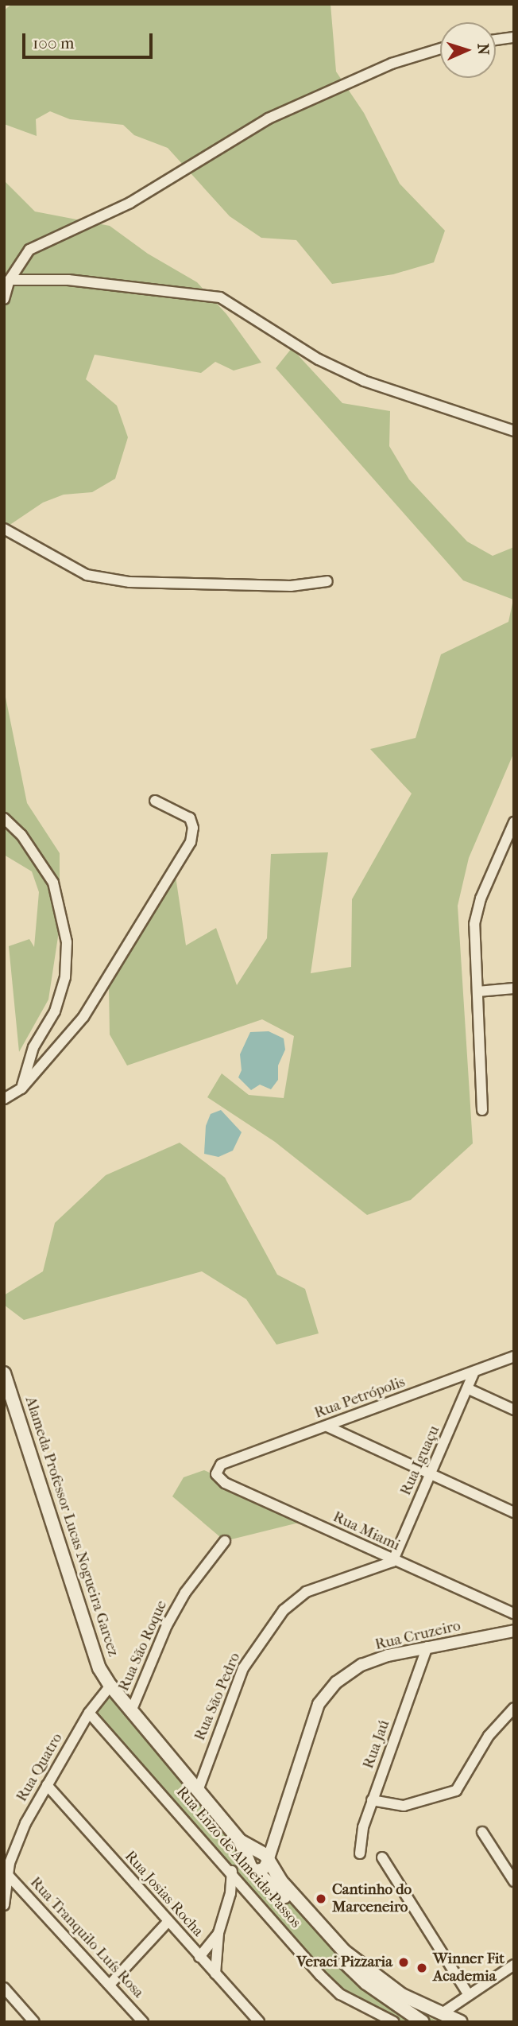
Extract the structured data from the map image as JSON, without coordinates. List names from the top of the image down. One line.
{"streets":{"main road":["Alameda Professor Lucas Nogueira Garcez"],"street":["Rua Petrópolis","Rua Iguaçu","Rua Miami","Rua Cruzeiro","Rua São Roque","Rua São Pedro","Rua Jaú","Rua Quatro","Rua Enzo de Almeida Passos","Rua Josias Rocha","Rua Tranquilo Luís Rosa"]},"crossings":[["Rua Petrópolis","Rua Iguaçu"],["Rua Petrópolis","Rua Miami"],["Rua Iguaçu","Rua Miami"],["Rua Iguaçu","Rua São Pedro"],["Alameda Professor Lucas Nogueira Garcez","Rua Cruzeiro"],["Alameda Professor Lucas Nogueira Garcez","Rua São Roque"],["Alameda Professor Lucas Nogueira Garcez","Rua São Pedro"],["Alameda Professor Lucas Nogueira Garcez","Rua Quatro"],["Rua Miami","Rua São Pedro"],["Rua Cruzeiro","Rua Jaú"],["Rua Quatro","Rua Enzo de Almeida Passos"],["Rua Quatro","Rua Josias Rocha"],["Rua Quatro","Rua Tranquilo Luís Rosa"]],"places":["Cantinho do Marceneiro","Veraci Pizzaria","Winner Fit Academia"],"scale_bar":"100 m","north":"right"}
